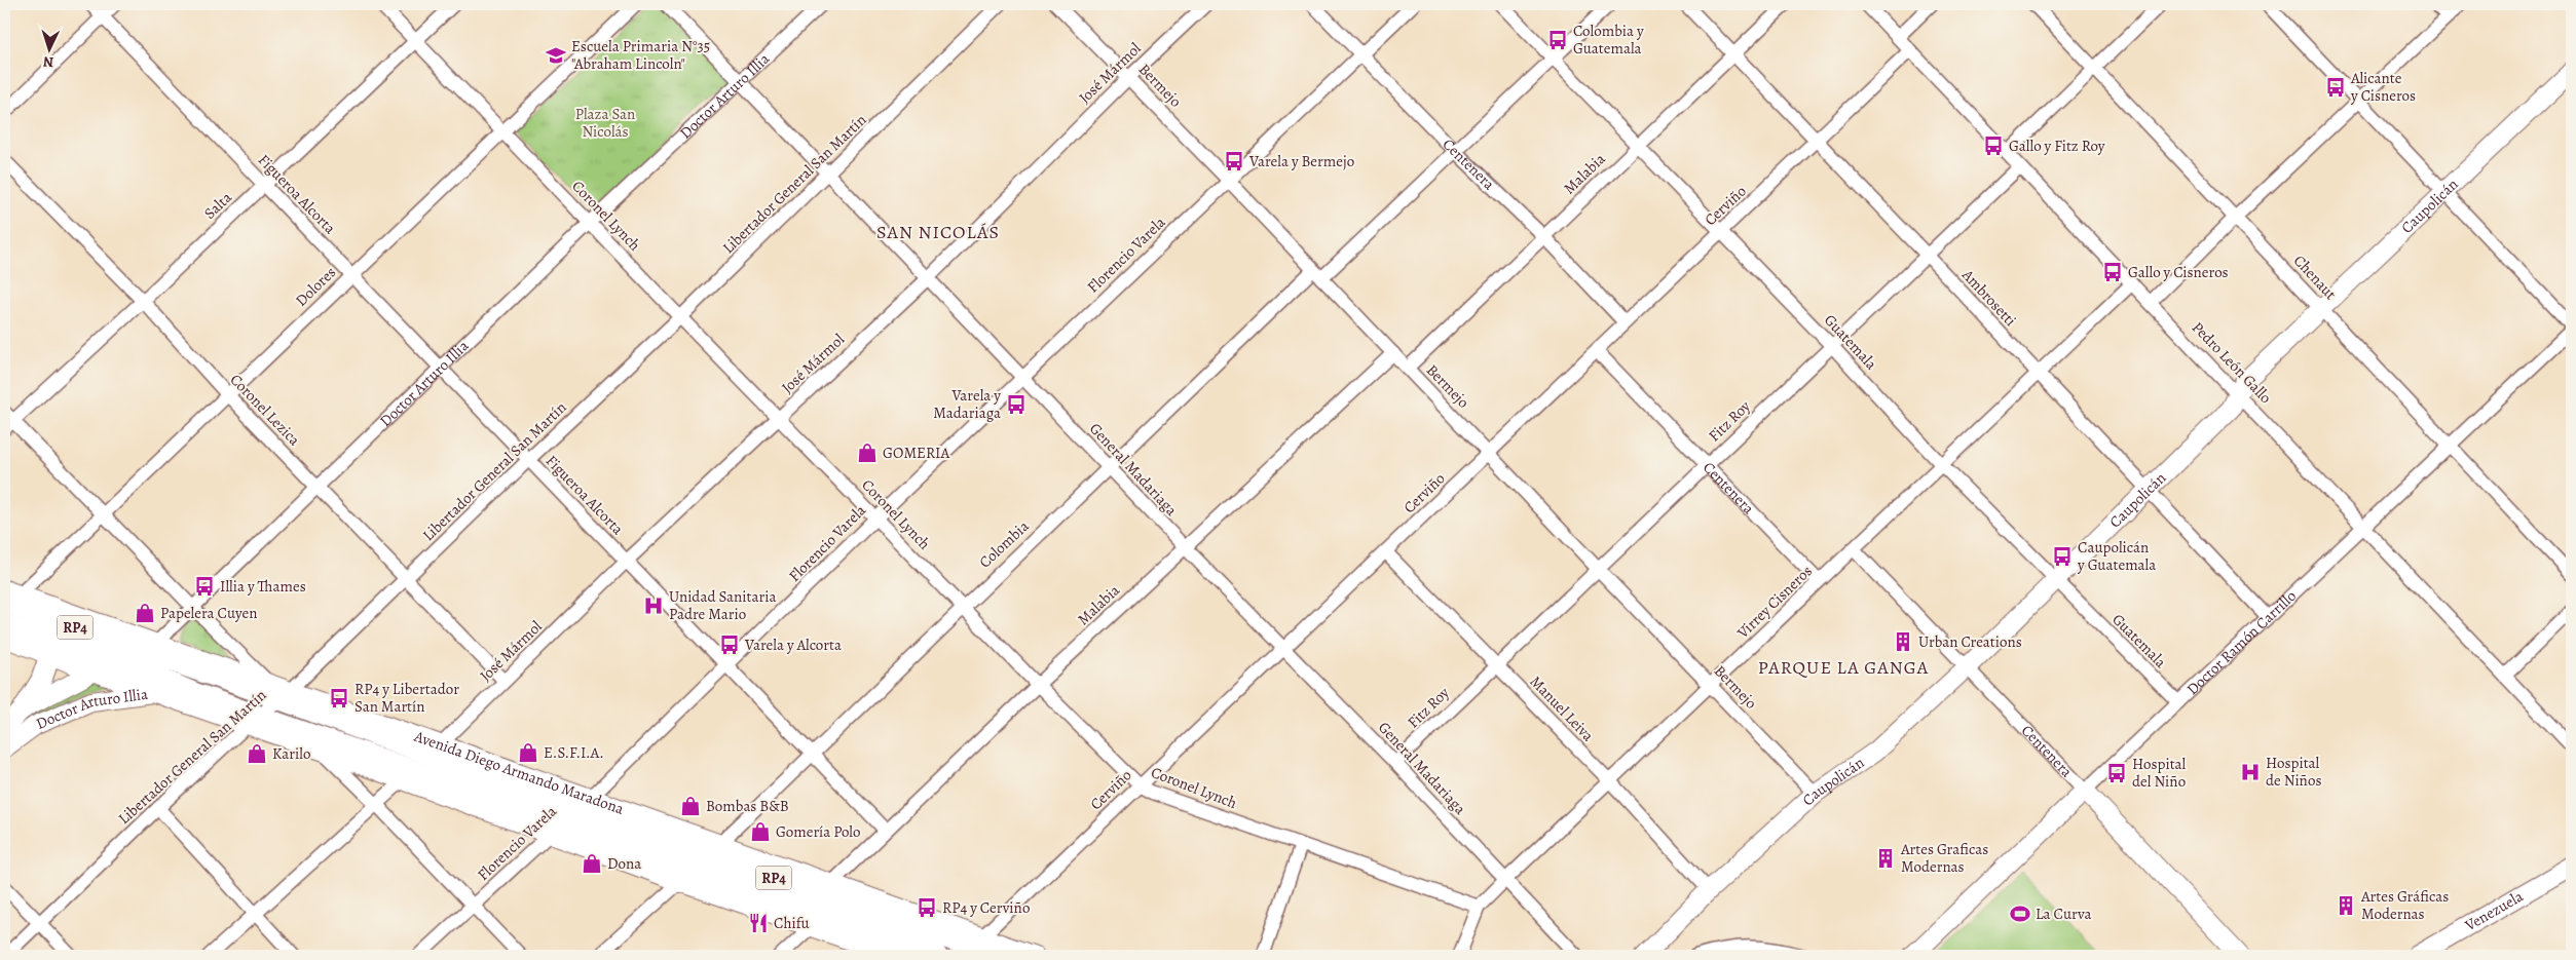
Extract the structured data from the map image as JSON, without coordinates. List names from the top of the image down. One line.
{"streets":{"main road":["RP4","Avenida Diego Armando Maradona"],"street":["José Mármol","Bermejo","Doctor Arturo Illia","Centenera","Malabia","Libertador General San Martín","Figueroa Alcorta","Salta","Cerviño","Caupolicán","Coronel Lynch","Florencio Varela","Chenaut","Dolores","Ambrosetti","Guatemala","Pedro León Gallo","Coronel Lezica","Fitz Roy","General Madariaga","Colombia","Virrey Cisneros","Doctor Ramón Carrillo","Manuel Leiva","Venezuela"]},"crossings":[["José Mármol","Bermejo"],["José Mármol","Figueroa Alcorta"],["José Mármol","Coronel Lynch"],["José Mármol","Coronel Lezica"],["José Mármol","General Madariaga"],["José Mármol","Avenida Diego Armando Maradona"],["Bermejo","Malabia"],["Bermejo","Cerviño"],["Bermejo","Caupolicán"],["Bermejo","Florencio Varela"],["Bermejo","Fitz Roy"],["Bermejo","Colombia"],["Bermejo","Virrey Cisneros"],["Doctor Arturo Illia","Figueroa Alcorta"],["Doctor Arturo Illia","Coronel Lynch"],["Doctor Arturo Illia","Coronel Lezica"],["Doctor Arturo Illia","General Madariaga"],["Doctor Arturo Illia","Avenida Diego Armando Maradona"],["Centenera","Malabia"],["Centenera","Cerviño"],["Centenera","Caupolicán"],["Centenera","Florencio Varela"],["Centenera","Fitz Roy"],["Centenera","Colombia"],["Centenera","Virrey Cisneros"],["Centenera","Doctor Ramón Carrillo"],["Malabia","Figueroa Alcorta"],["Malabia","Coronel Lynch"],["Malabia","Ambrosetti"],["Malabia","Guatemala"],["Malabia","General Madariaga"],["Malabia","Avenida Diego Armando Maradona"],["Libertador General San Martín","Figueroa Alcorta"],["Libertador General San Martín","Coronel Lynch"],["Libertador General San Martín","Coronel Lezica"],["Libertador General San Martín","General Madariaga"],["Libertador General San Martín","Avenida Diego Armando Maradona"],["Figueroa Alcorta","Salta"],["Figueroa Alcorta","Florencio Varela"],["Figueroa Alcorta","Dolores"],["Figueroa Alcorta","Colombia"],["Salta","Coronel Lynch"],["Salta","Coronel Lezica"],["Cerviño","Coronel Lynch"],["Cerviño","Ambrosetti"],["Cerviño","Guatemala"],["Cerviño","Pedro León Gallo"],["Cerviño","General Madariaga"],["Cerviño","Manuel Leiva"],["Cerviño","Avenida Diego Armando Maradona"],["Caupolicán","Chenaut"],["Caupolicán","Ambrosetti"],["Caupolicán","Guatemala"],["Caupolicán","Pedro León Gallo"],["Caupolicán","Manuel Leiva"],["Coronel Lynch","Florencio Varela"],["Coronel Lynch","Dolores"],["Coronel Lynch","Colombia"],["Coronel Lynch","Virrey Cisneros"],["Florencio Varela","General Madariaga"],["Florencio Varela","Avenida Diego Armando Maradona"],["Chenaut","Doctor Ramón Carrillo"],["Dolores","Coronel Lezica"],["Dolores","Avenida Diego Armando Maradona"],["Ambrosetti","Fitz Roy"],["Ambrosetti","Virrey Cisneros"],["Ambrosetti","Doctor Ramón Carrillo"],["Guatemala","Fitz Roy"],["Guatemala","Colombia"],["Guatemala","Virrey Cisneros"],["Guatemala","Doctor Ramón Carrillo"],["Pedro León Gallo","Fitz Roy"],["Pedro León Gallo","Virrey Cisneros"],["Pedro León Gallo","Doctor Ramón Carrillo"],["Fitz Roy","General Madariaga"],["Fitz Roy","Manuel Leiva"],["General Madariaga","Colombia"],["General Madariaga","Virrey Cisneros"],["Colombia","Avenida Diego Armando Maradona"],["Virrey Cisneros","Manuel Leiva"]],"districts":["SAN NICOLÁS","PARQUE LA GANGA"],"parks":["Plaza San Nicolás"],"places":{"bus stop":["Colombia y Guatemala","Alicante y Cisneros","Gallo y Fitz Roy","Varela y Bermejo","Gallo y Cisneros","Varela y Madariaga","Caupolicán y Guatemala","Illia y Thames","Varela y Alcorta","RP4 y Libertador San Martín","Hospital del Niño","RP4 y Cerviño"],"school or university":["Escuela Primaria N°35 \"Abraham Lincoln\""],"shop":["GOMERIA","Papelera Cuyen","E.S.F.I.A.","Karilo","Bombas B&B","Gomería Polo","Dona"],"hospital":["Unidad Sanitaria Padre Mario","Hospital de Niños"],"building":["Urban Creations","Artes Graficas Modernas","Artes Gráficas Modernas"],"sports":["La Curva"],"restaurant":["Chifu"]},"north":"bottom"}
